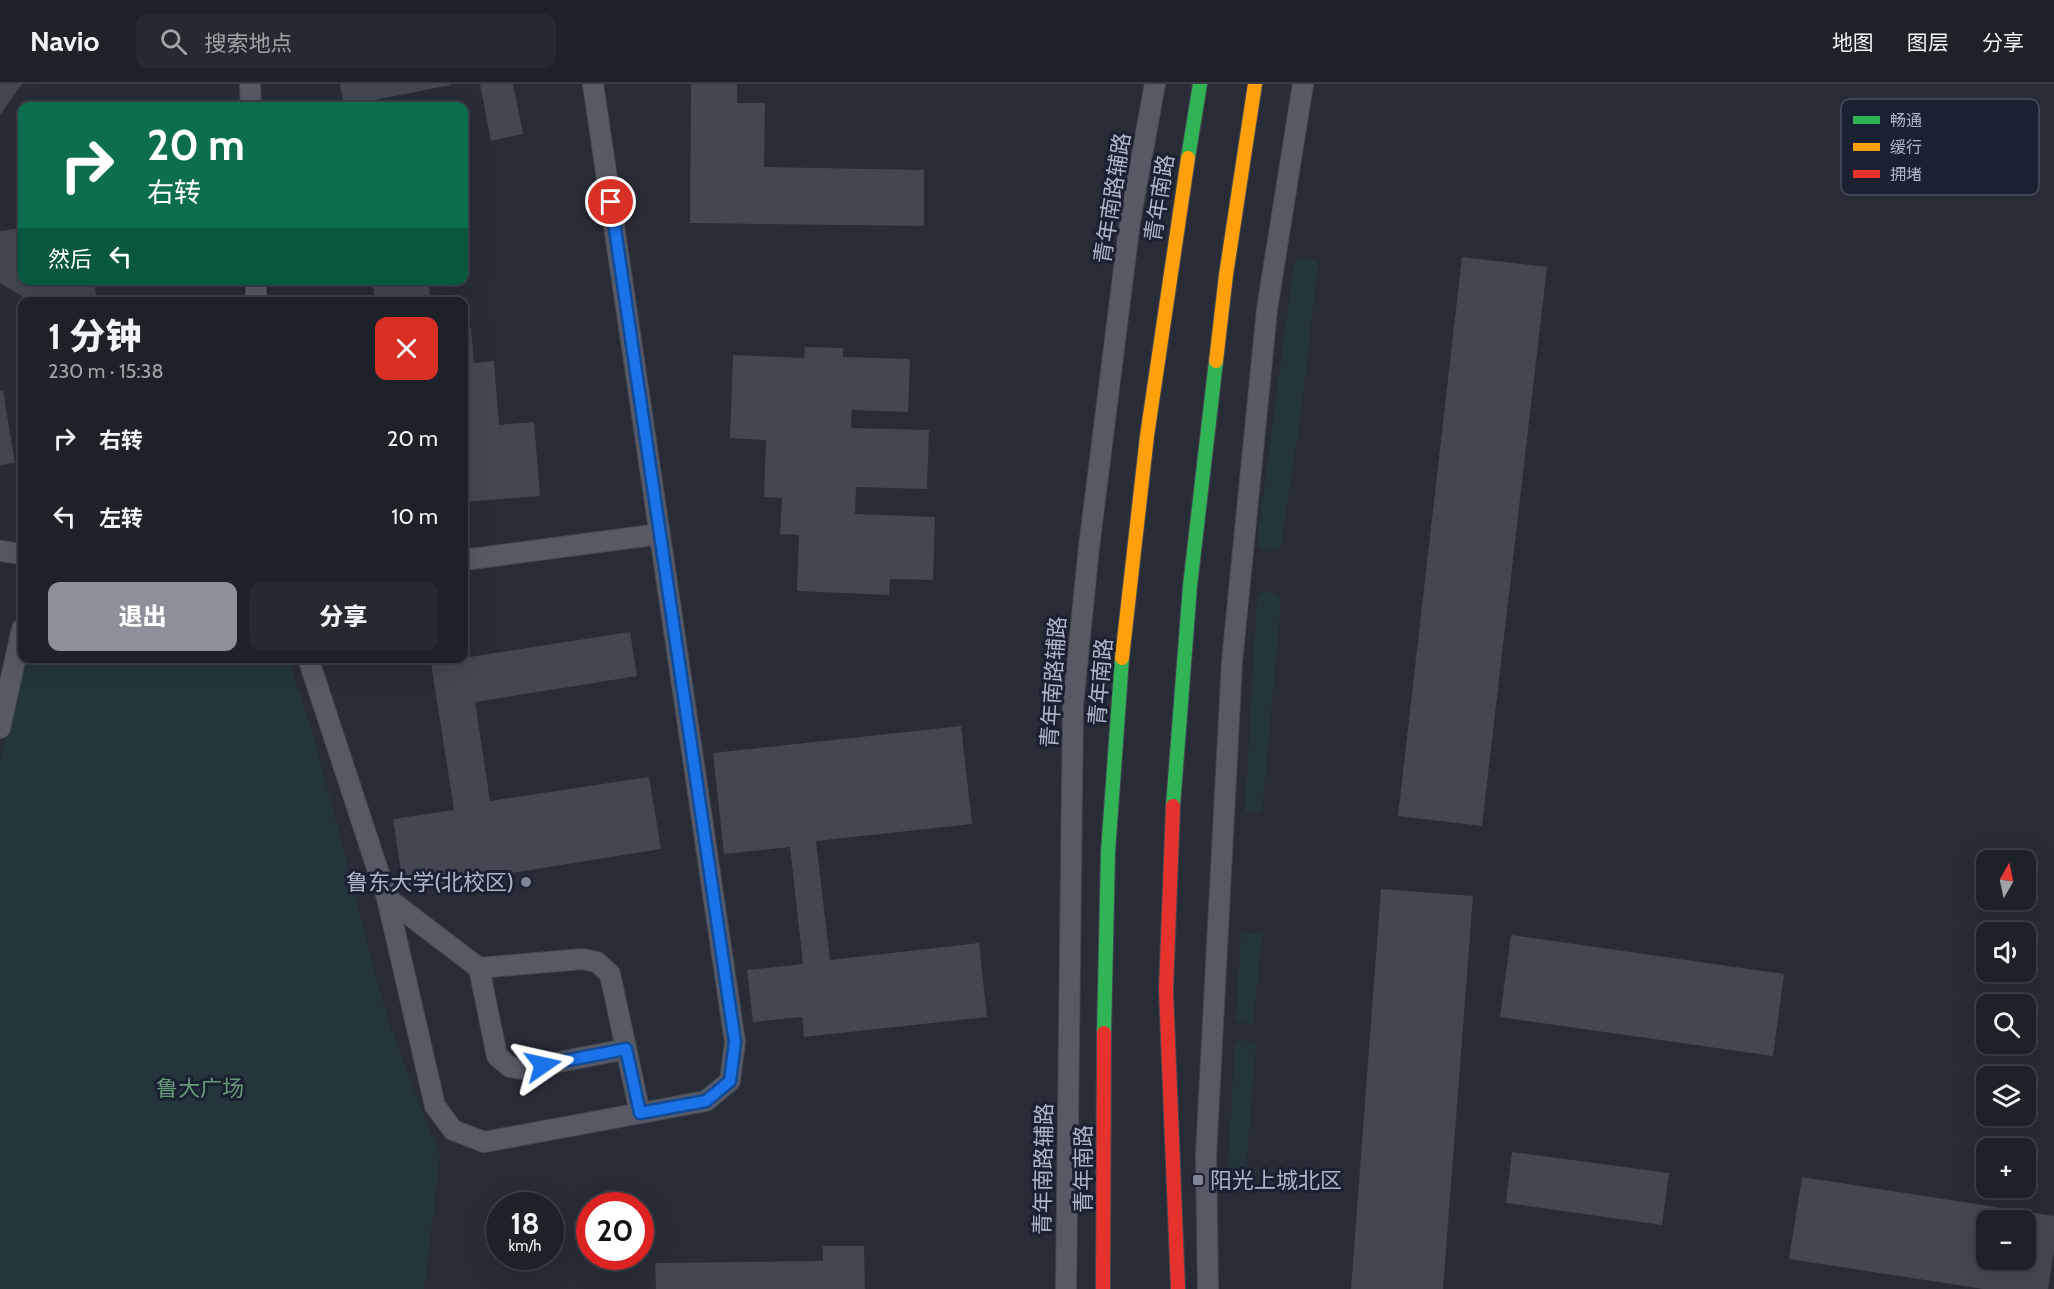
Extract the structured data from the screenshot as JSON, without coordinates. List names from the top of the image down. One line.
{"streets":{"main road":["青年南路"],"lane":["青年南路辅路"]},"parks":["鲁大广场"],"places":{"other":["鲁东大学(北校区)"],"transit":["阳光上城北区"]},"legend":["畅通","缓行","拥堵"],"north":"top","page":{"header":"Navio","search":"搜索地点","nav":["地图","图层","分享"],"turn":["20 m","右转"],"then":"然后","heading":["1 分钟","230 m · 15:38"],"list":[{"name":"右转","value":"20 m"},{"name":"左转","value":"10 m"}],"buttons":["退出","分享"],"map_buttons":["+","−"],"speed":"18 km/h","limit":"20"}}
